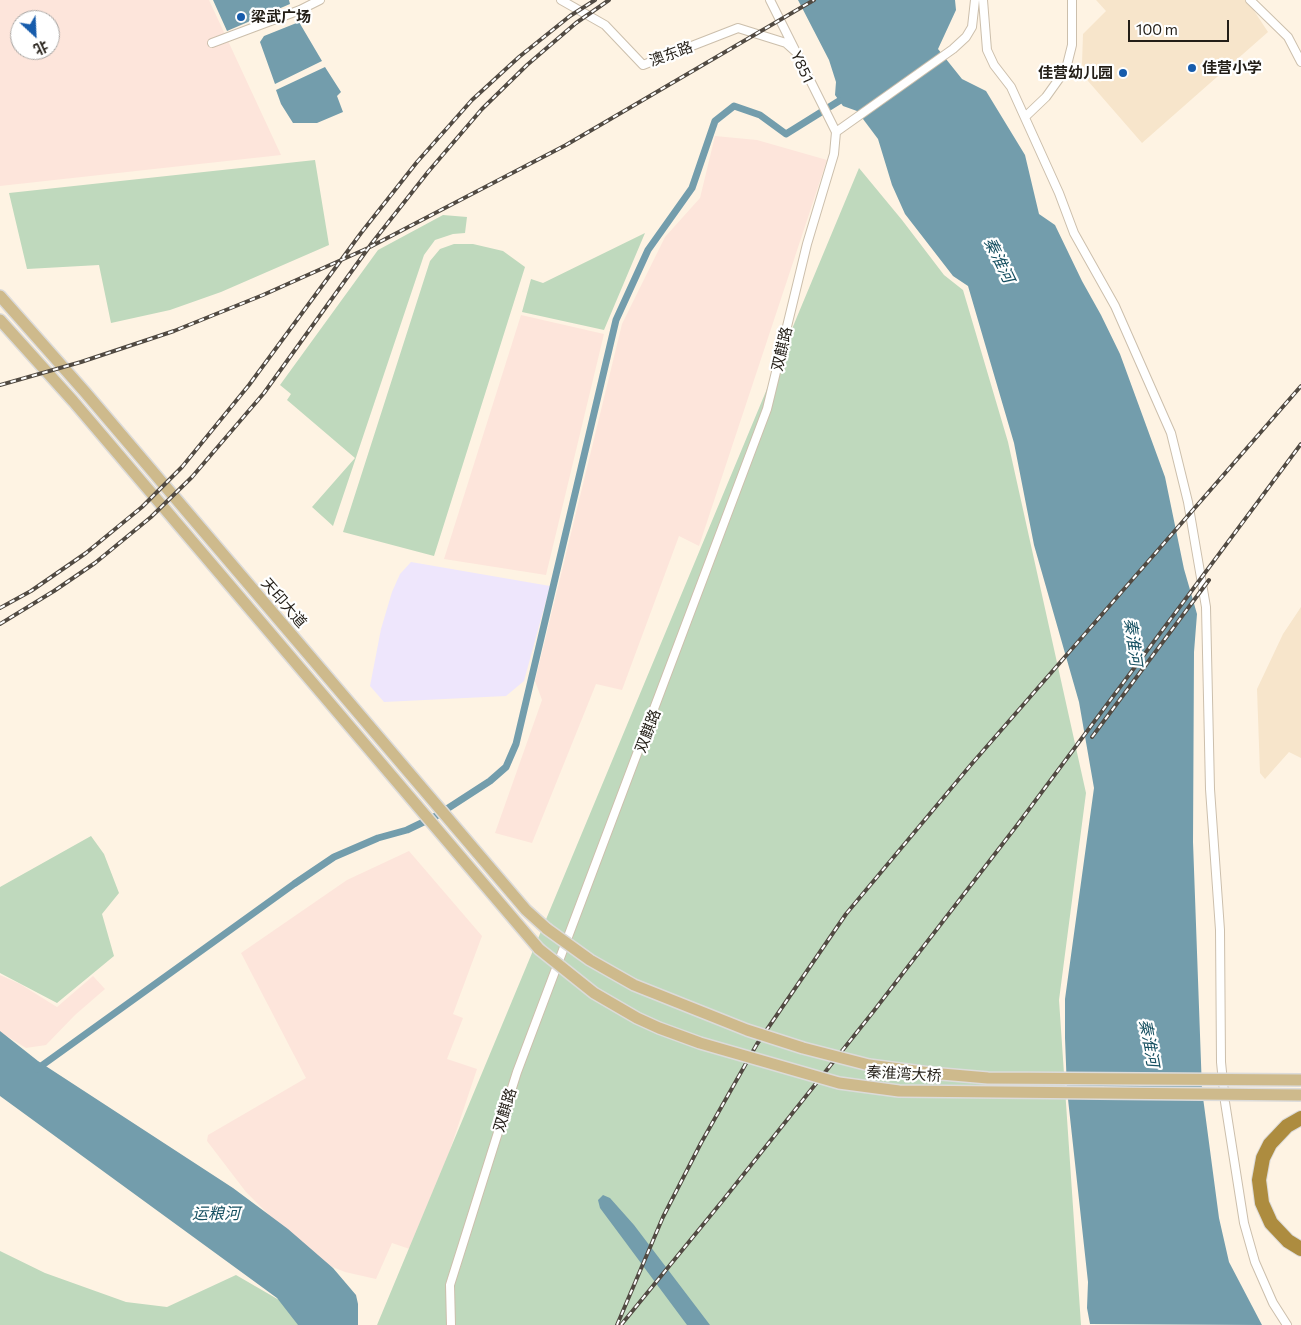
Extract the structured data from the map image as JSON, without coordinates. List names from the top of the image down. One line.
{"streets":{"main road":["天印大道","秦淮湾大桥"],"street":["澳东路","Y851","双麒路"]},"crossings":[["澳东路","Y851"],["Y851","双麒路"],["天印大道","秦淮湾大桥"]],"water":["秦淮河","运粮河"],"places":["梁武广场","佳营小学","佳营幼儿园"],"scale_bar":"100 m","north":"bottom right"}
